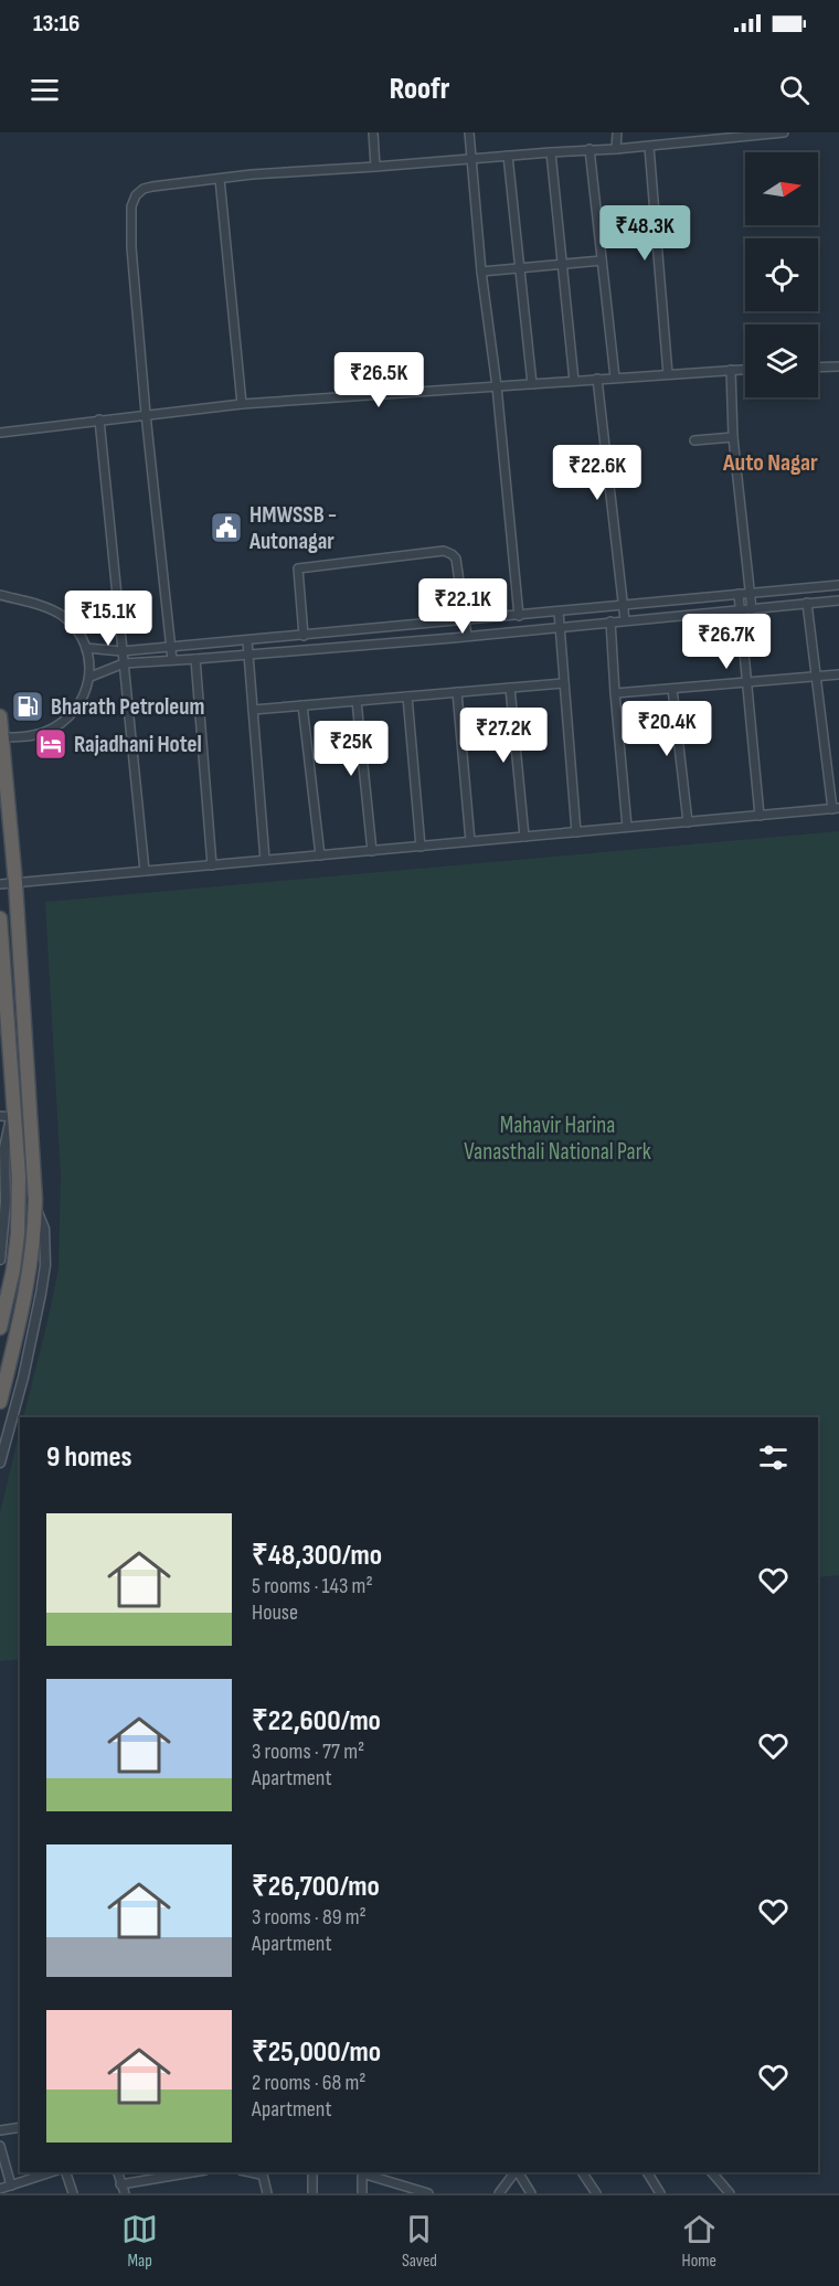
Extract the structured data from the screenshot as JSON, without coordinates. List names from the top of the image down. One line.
{"districts":["Auto Nagar"],"parks":["Mahavir Harina Vanasthali National Park"],"places":{"public building":["HMWSSB - Autonagar"],"fuel station":["Bharath Petroleum"],"hotel":["Rajadhani Hotel"]},"north":"right","page":{"status":"13:16","header":"Roofr","price":["₹48.3K","₹26.5K","₹22.6K","₹22.1K","₹15.1K","₹26.7K","₹20.4K","₹27.2K","₹25K"],"heading":"9 homes","list":[{"name":"₹48,300/mo","note":"5 rooms · 143 m² · House"},{"name":"₹22,600/mo","note":"3 rooms · 77 m² · Apartment"},{"name":"₹26,700/mo","note":"3 rooms · 89 m² · Apartment"},{"name":"₹25,000/mo","note":"2 rooms · 68 m² · Apartment"}],"tabs":["Map","Saved","Home"]}}
